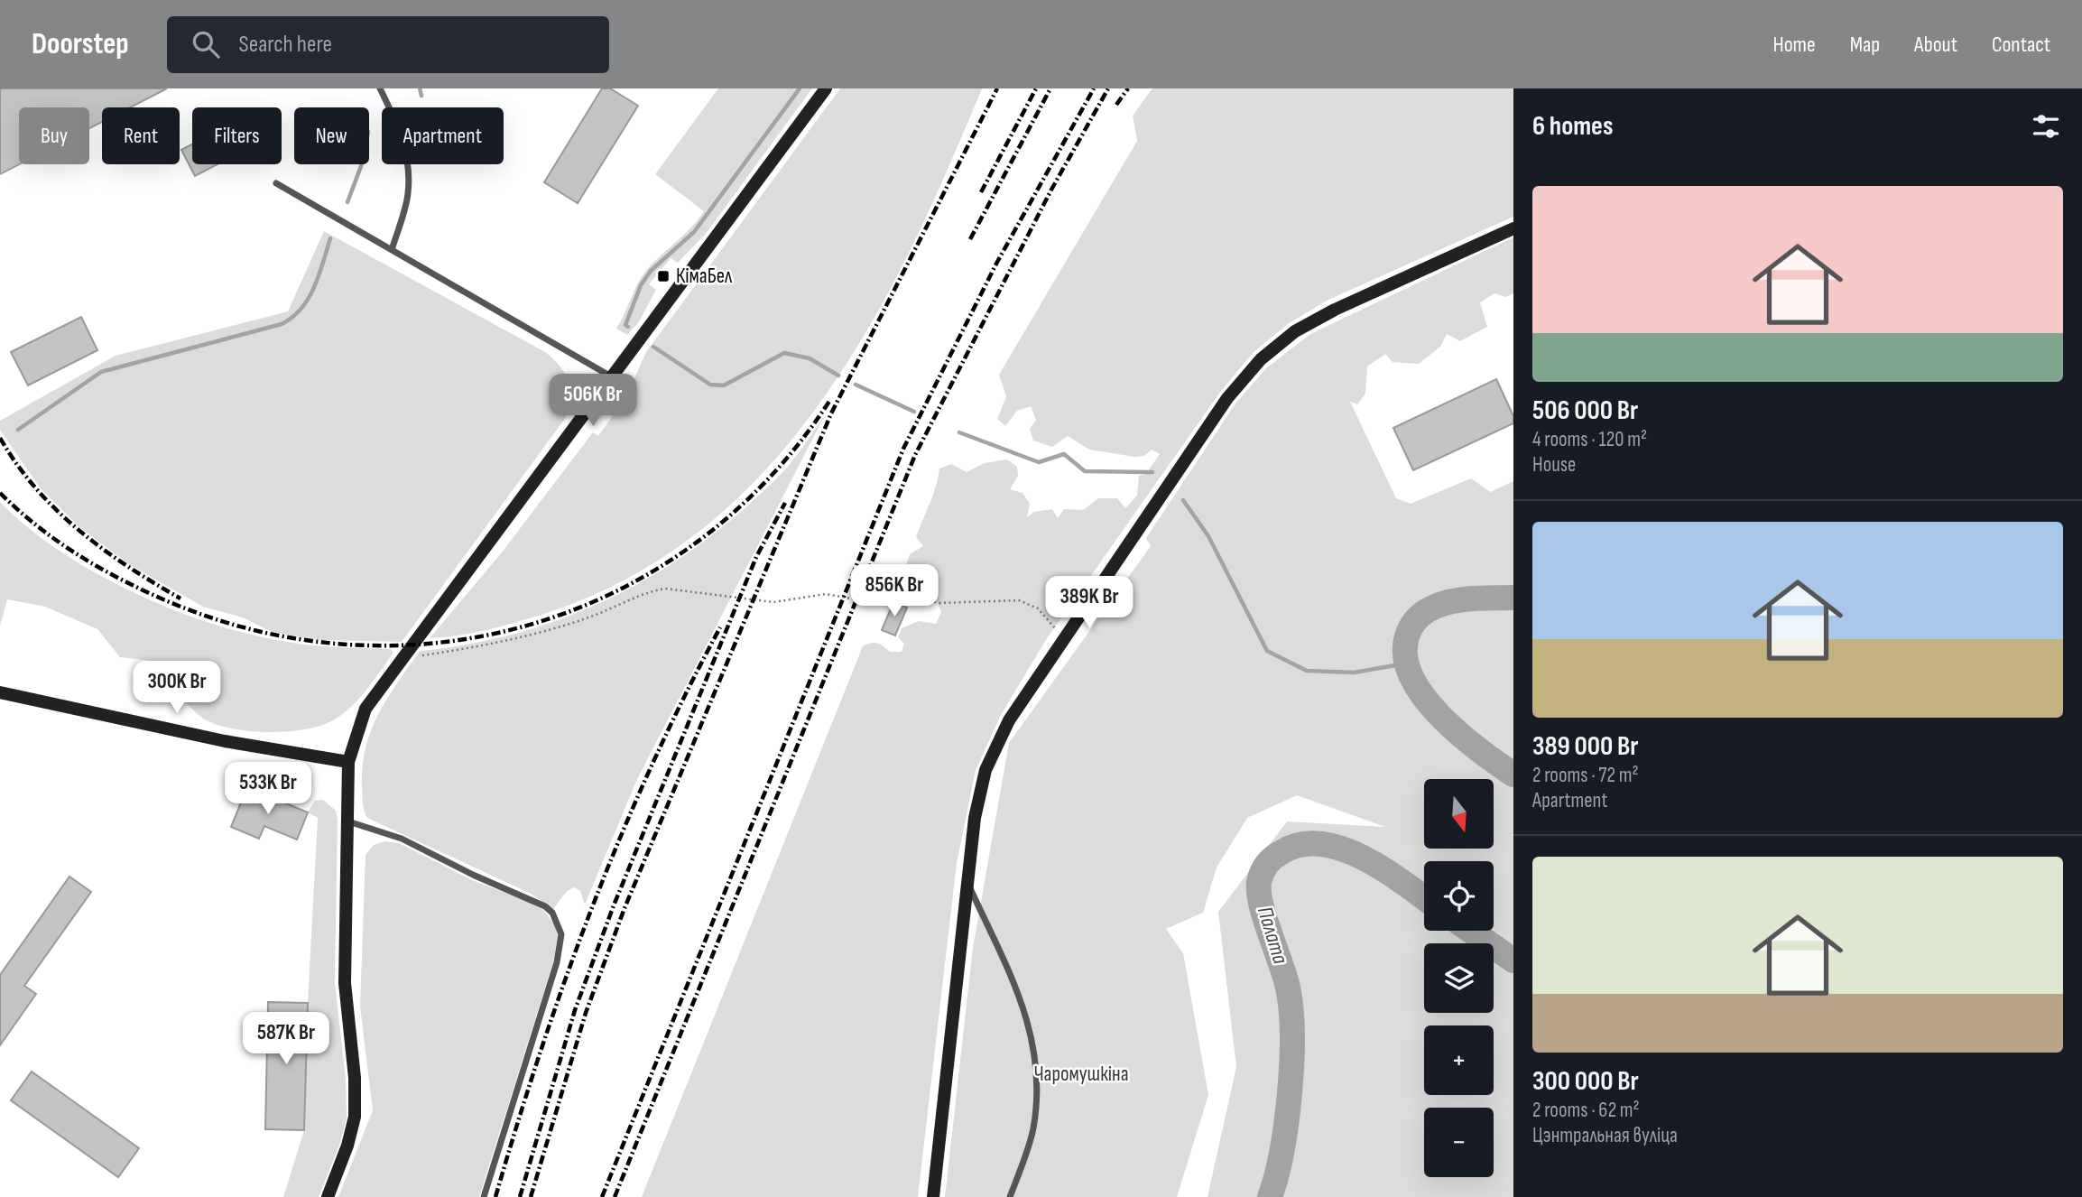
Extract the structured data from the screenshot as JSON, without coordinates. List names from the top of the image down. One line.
{"water":["Палата"],"parks":["Чаромушкіна"],"places":{"transit":["КімаБел"]},"north":"bottom","page":{"header":"Doorstep","search":"Search here","nav":["Home","Map","About","Contact"],"heading":"6 homes","chip":["Buy","Rent","Filters","New","Apartment"],"list":[{"name":"506 000 Br","note":"4 rooms · 120 m² · House"},{"name":"389 000 Br","note":"2 rooms · 72 m² · Apartment"},{"name":"300 000 Br","note":"2 rooms · 62 m² · Цэнтральная вуліца"}],"price":["506K Br","856K Br","389K Br","300K Br","533K Br","587K Br"],"map_buttons":["+","−"]}}
